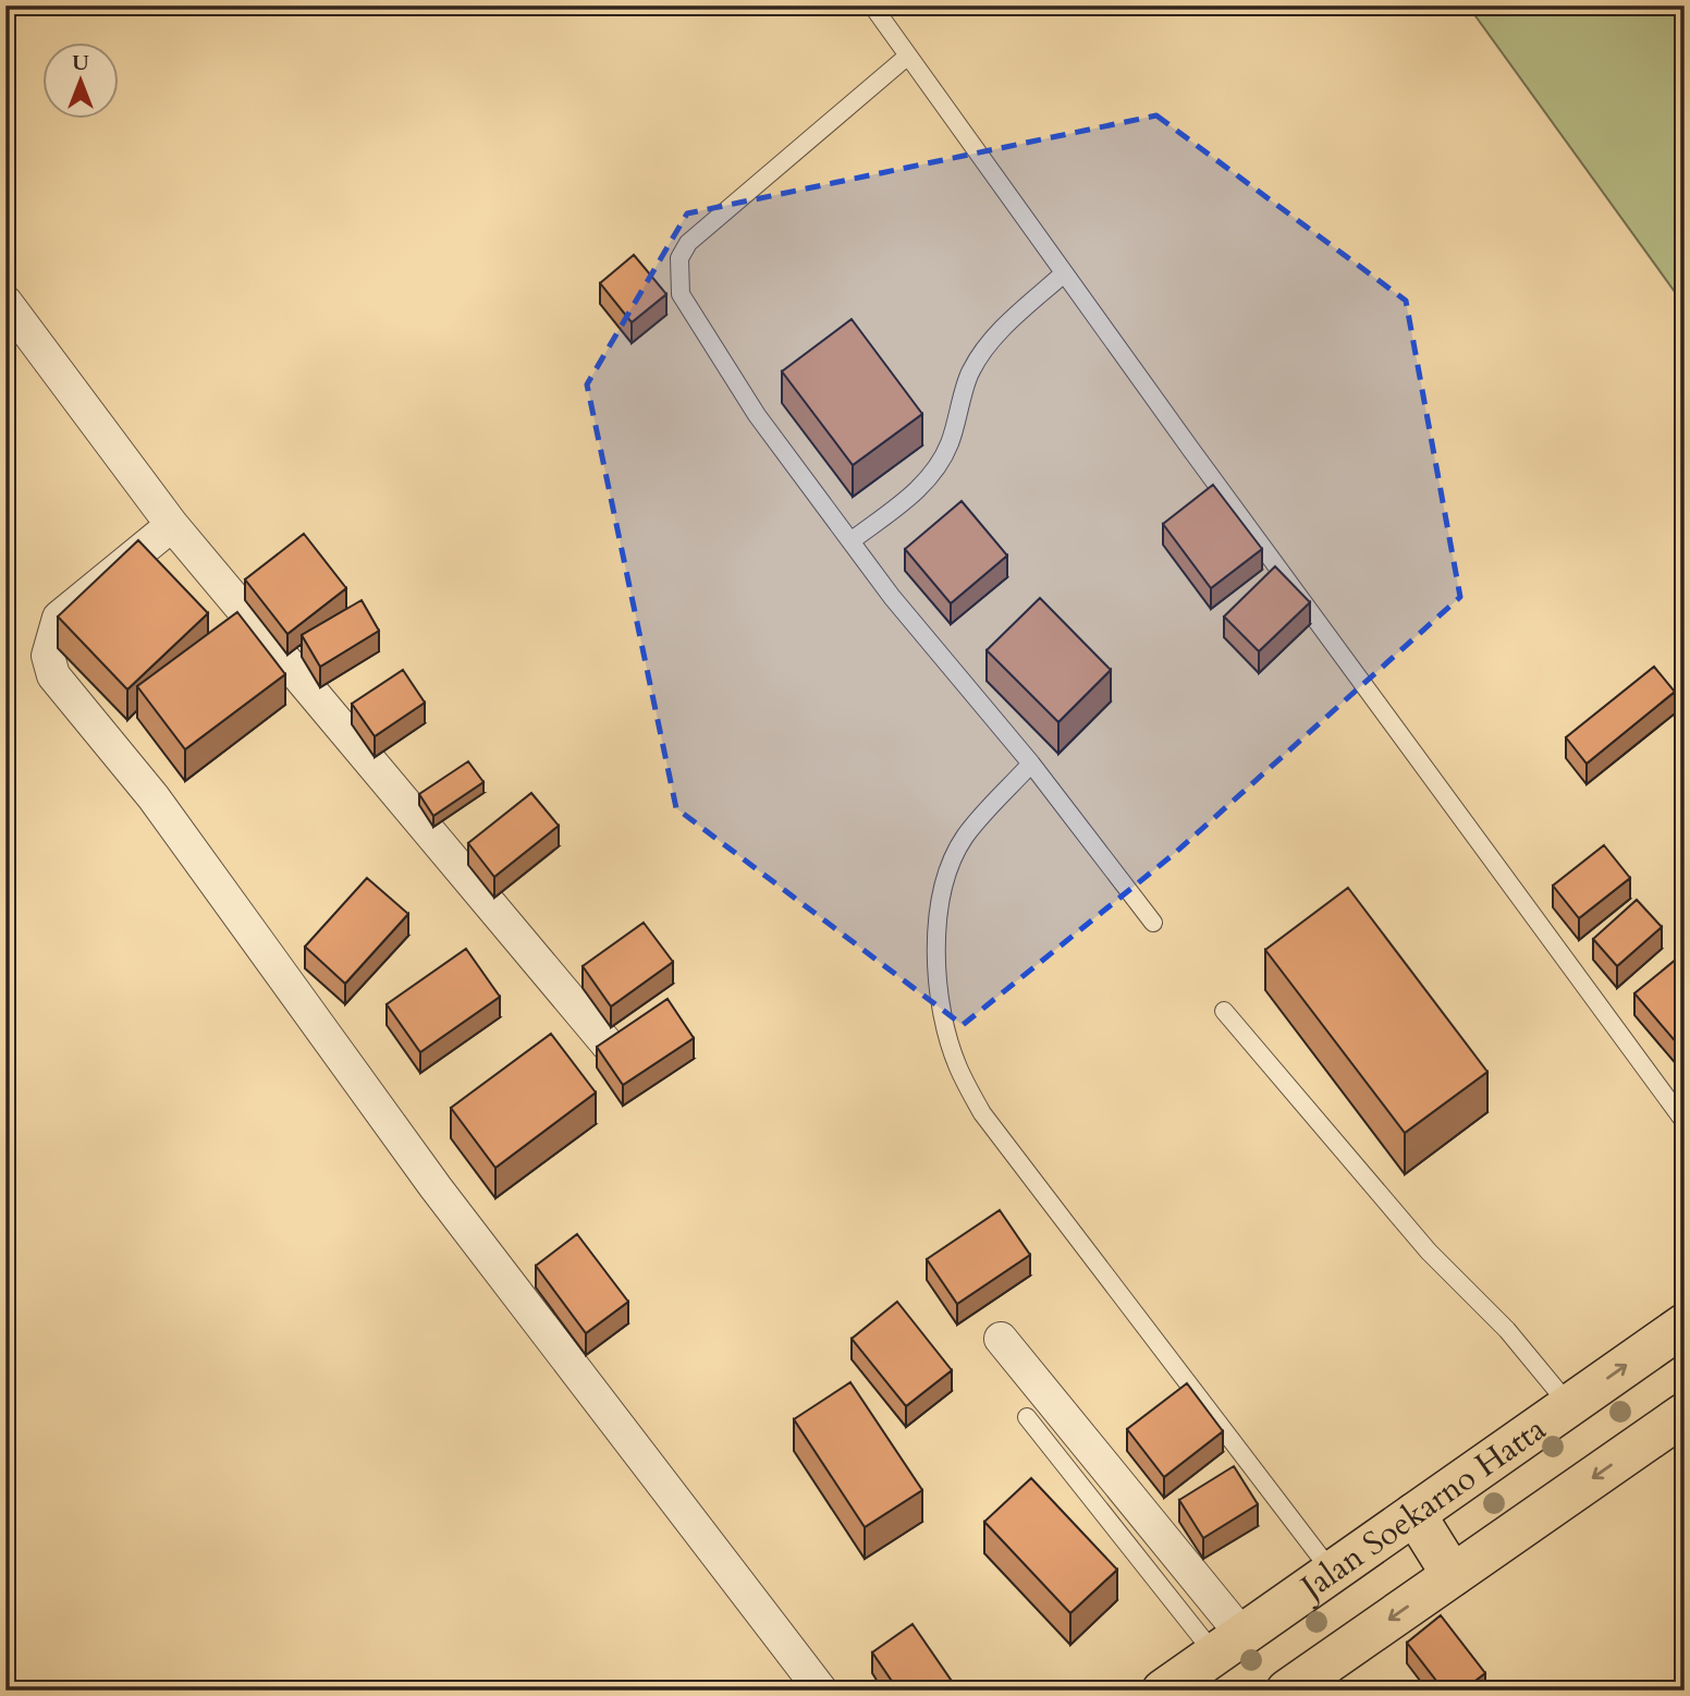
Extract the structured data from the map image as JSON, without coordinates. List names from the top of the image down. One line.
{"streets":{"highway":["Jalan Soekarno Hatta"]},"north":"top"}
